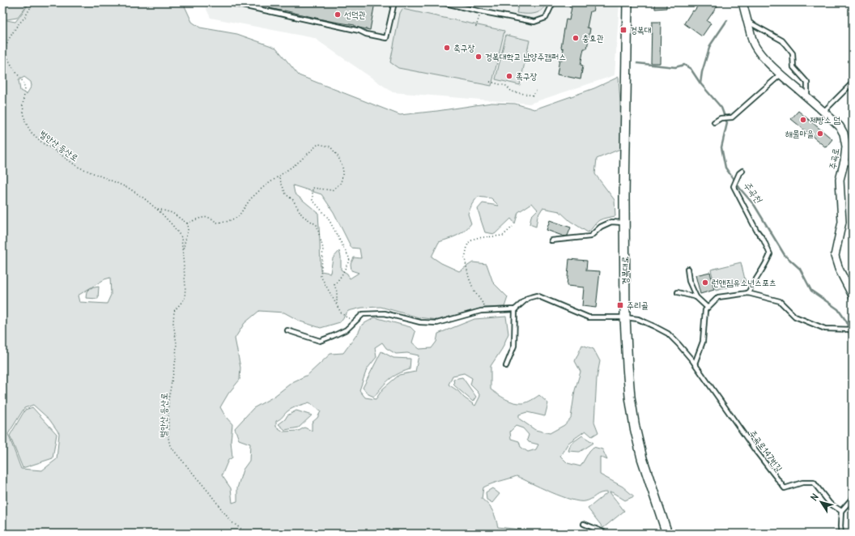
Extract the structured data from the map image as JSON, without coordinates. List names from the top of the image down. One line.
{"streets":{"street":["주곡로","경복대로"],"lane":["주곡로147번길"],"path":["벌안산 등산로"]},"crossings":[["경복대로","주곡로147번길"]],"water":["주곡천"],"places":{"other":["선덕관","충효관","축구장","경복대학교 남양주캠퍼스","족구장","제빵소 덤","해물마을","런앤짐유소년스포츠"],"transit":["경복대","주리골"]},"north":"top left"}
